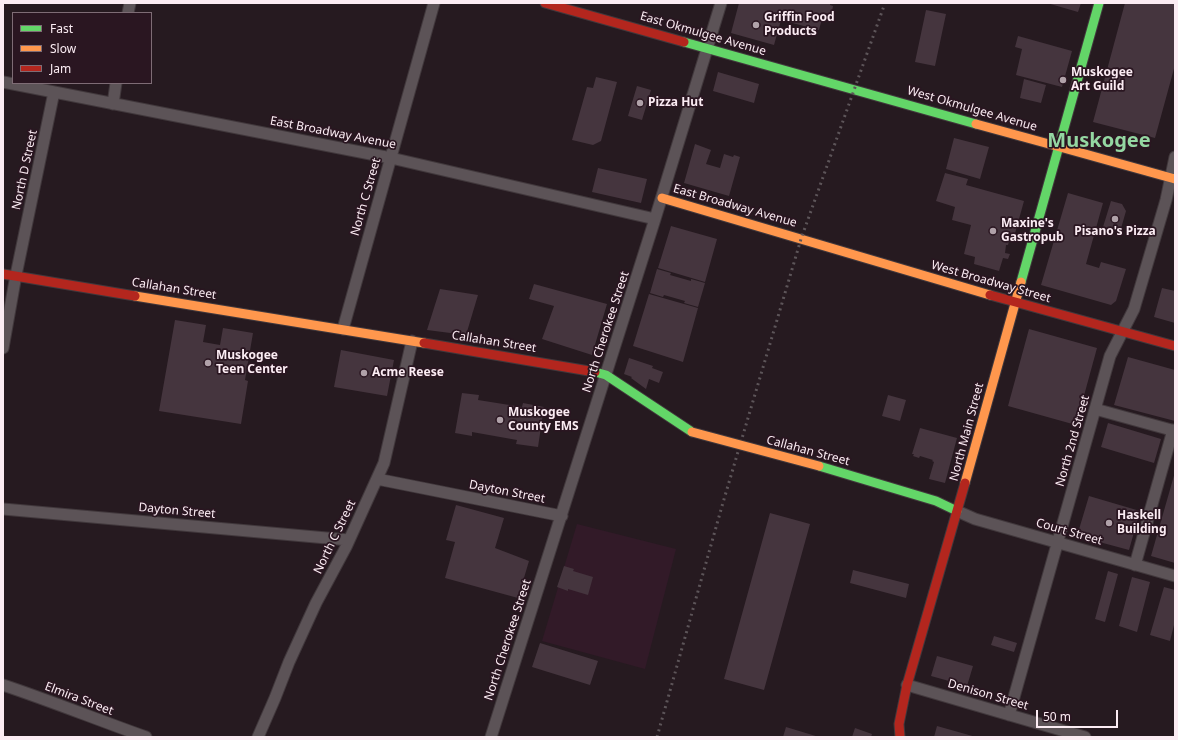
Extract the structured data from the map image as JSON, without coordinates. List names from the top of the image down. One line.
{"streets":{"street":["East Okmulgee Avenue","West Okmulgee Avenue","East Broadway Avenue","North D Street","North C Street","West Broadway Street","Callahan Street","North Cherokee Street","North Main Street","North 2nd Street","Dayton Street","Court Street","Denison Street","Elmira Street"]},"crossings":[["East Okmulgee Avenue","West Okmulgee Avenue"],["East Okmulgee Avenue","North Cherokee Street"],["West Okmulgee Avenue","North Main Street"],["West Okmulgee Avenue","North 2nd Street"],["East Broadway Avenue","North D Street"],["East Broadway Avenue","North C Street"],["East Broadway Avenue","West Broadway Street"],["East Broadway Avenue","North Cherokee Street"],["North D Street","Callahan Street"],["North C Street","Callahan Street"],["North C Street","Dayton Street"],["West Broadway Street","North Main Street"],["West Broadway Street","North 2nd Street"],["Callahan Street","North Cherokee Street"],["Callahan Street","North Main Street"],["Callahan Street","Court Street"],["North Cherokee Street","Dayton Street"],["North Main Street","Court Street"],["North Main Street","Denison Street"],["North 2nd Street","Court Street"],["North 2nd Street","Denison Street"]],"districts":["Muskogee"],"places":["Griffin Food Products","Muskogee Art Guild","Pizza Hut","Pisano's Pizza","Maxine's Gastropub","Muskogee Teen Center","Acme Reese","Muskogee County EMS","Haskell Building"],"legend":["Fast","Slow","Jam"],"scale_bar":"50 m"}
